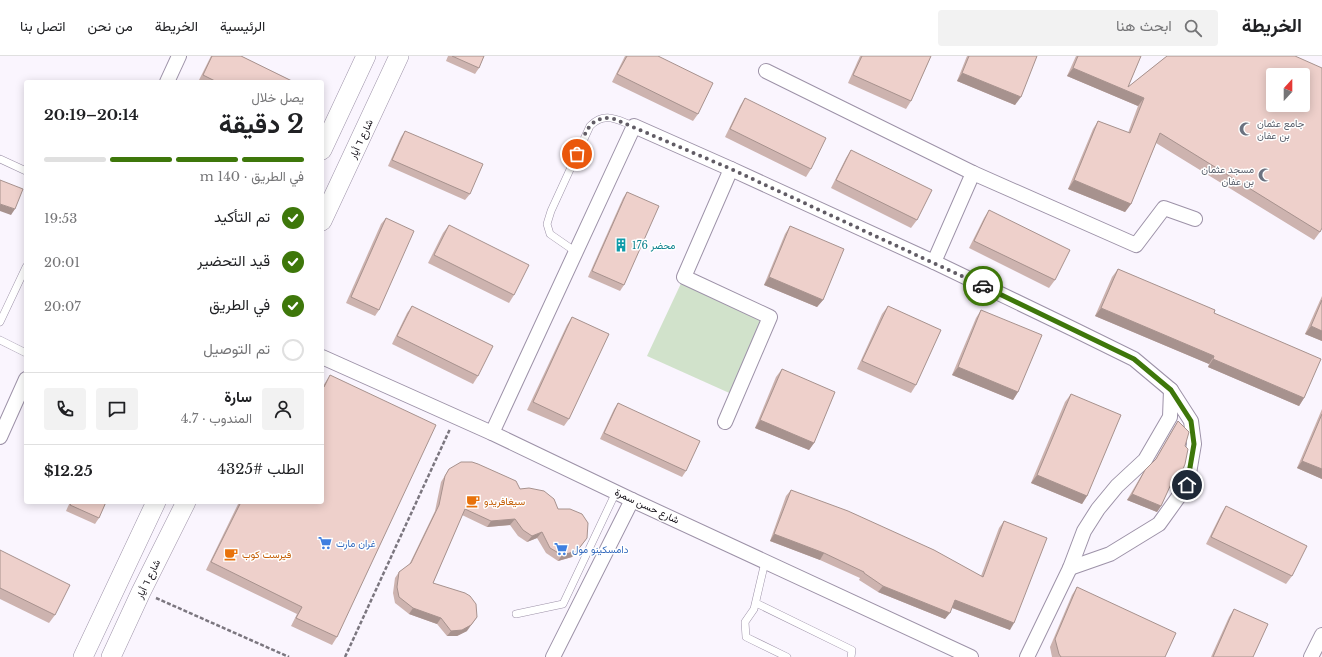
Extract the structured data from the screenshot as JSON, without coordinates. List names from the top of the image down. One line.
{"streets":{"main road":["شارع ٦ أيار"],"street":["شارع حسن سمرة"]},"places":{"mosque":["جامع عثمان بن عفان","مسجد عثمان بن عفان"],"building":["محضر 176"],"cafe":["سيغافريدو","فيرست كوب"],"supermarket":["غران مارت","دامسكينو مول"]},"north":"top","page":{"header":"الخريطة","search":"ابحث هنا","nav":["الرئيسية","الخريطة","من نحن","اتصل بنا"],"heading":["2 دقيقة","يصل خلال","20:14–20:19"],"panel":["سارة","المندوب · 4.7","الطلب #4325","$12.25"],"bar":"في الطريق · 140 m","list":[["تم التأكيد","19:53"],["قيد التحضير","20:01"],["في الطريق","20:07"],"تم التوصيل"]}}
